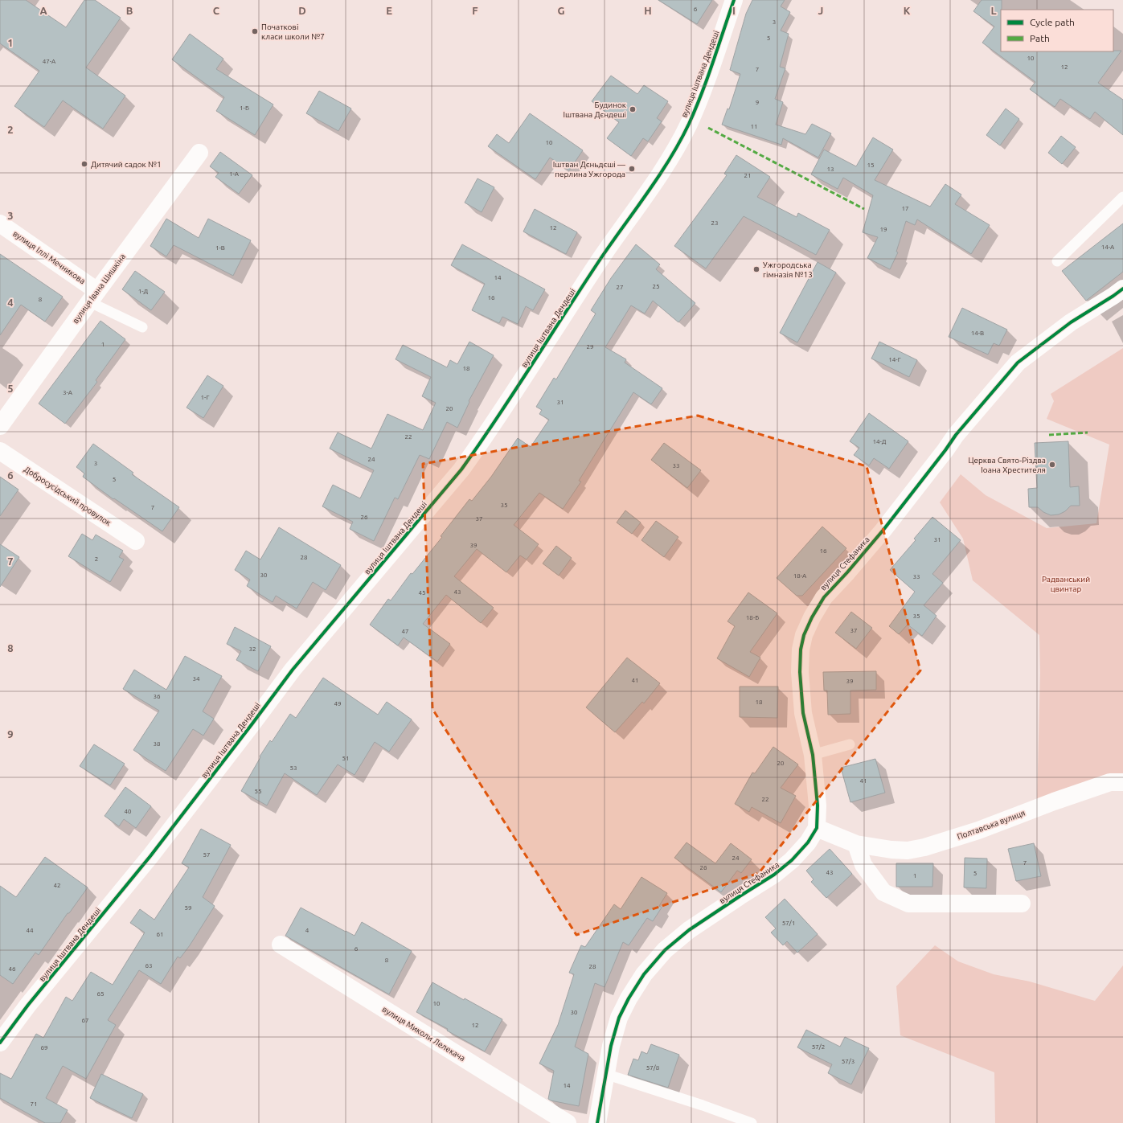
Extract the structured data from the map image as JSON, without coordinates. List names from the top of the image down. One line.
{"streets":{"street":["вулиця Іштвана Дендеші","вулиця Іллі Мечникова","вулиця Івана Шишкіна","Добросусідський провулок","вулиця Стефаника","Полтавська вулиця","вулиця Миколи Лелекача"]},"crossings":[["вулиця Іллі Мечникова","вулиця Івана Шишкіна"],["вулиця Стефаника","Полтавська вулиця"]],"parks":["Радванський цвинтар"],"places":["Початкові класи школи №7","Будинок Іштвана Дєндеші","Дитячий садок №1","Іштван Дєньдєші — перлина Ужгорода","Ужгородська гімназія №13","Церква Свято-Різдва Іоана Хрестителя"],"house_numbers":["6","3","5","10","47-А","12","7","9","1-Б","11","10","15","13","1-А","21","17","23","12","19","14-А","1-В","14","25","27","1-Д","16","8","14-В","1","29","14-Г","18","3-А","1-Г","31","20","22","14-Д","24","3","33","5","35","7","26","37","31","39","16","28","2","30","18-А","33","43","45","35","18-Б","37","47","32","34","41","39","36","18","49","38","51","20","53","41","55","22","40","57","24","7","26","43","5","1","42","59","57/1","44","4","61","6","8","63","28","46","65","10","30","67","12","57/2","69","57/3","57/8","14","71"],"legend":["Cycle path","Path"],"grid":{"columns":["A","B","C","D","E","F","G","H","I","J","K","L"],"rows":["1","2","3","4","5","6","7","8","9"]}}
